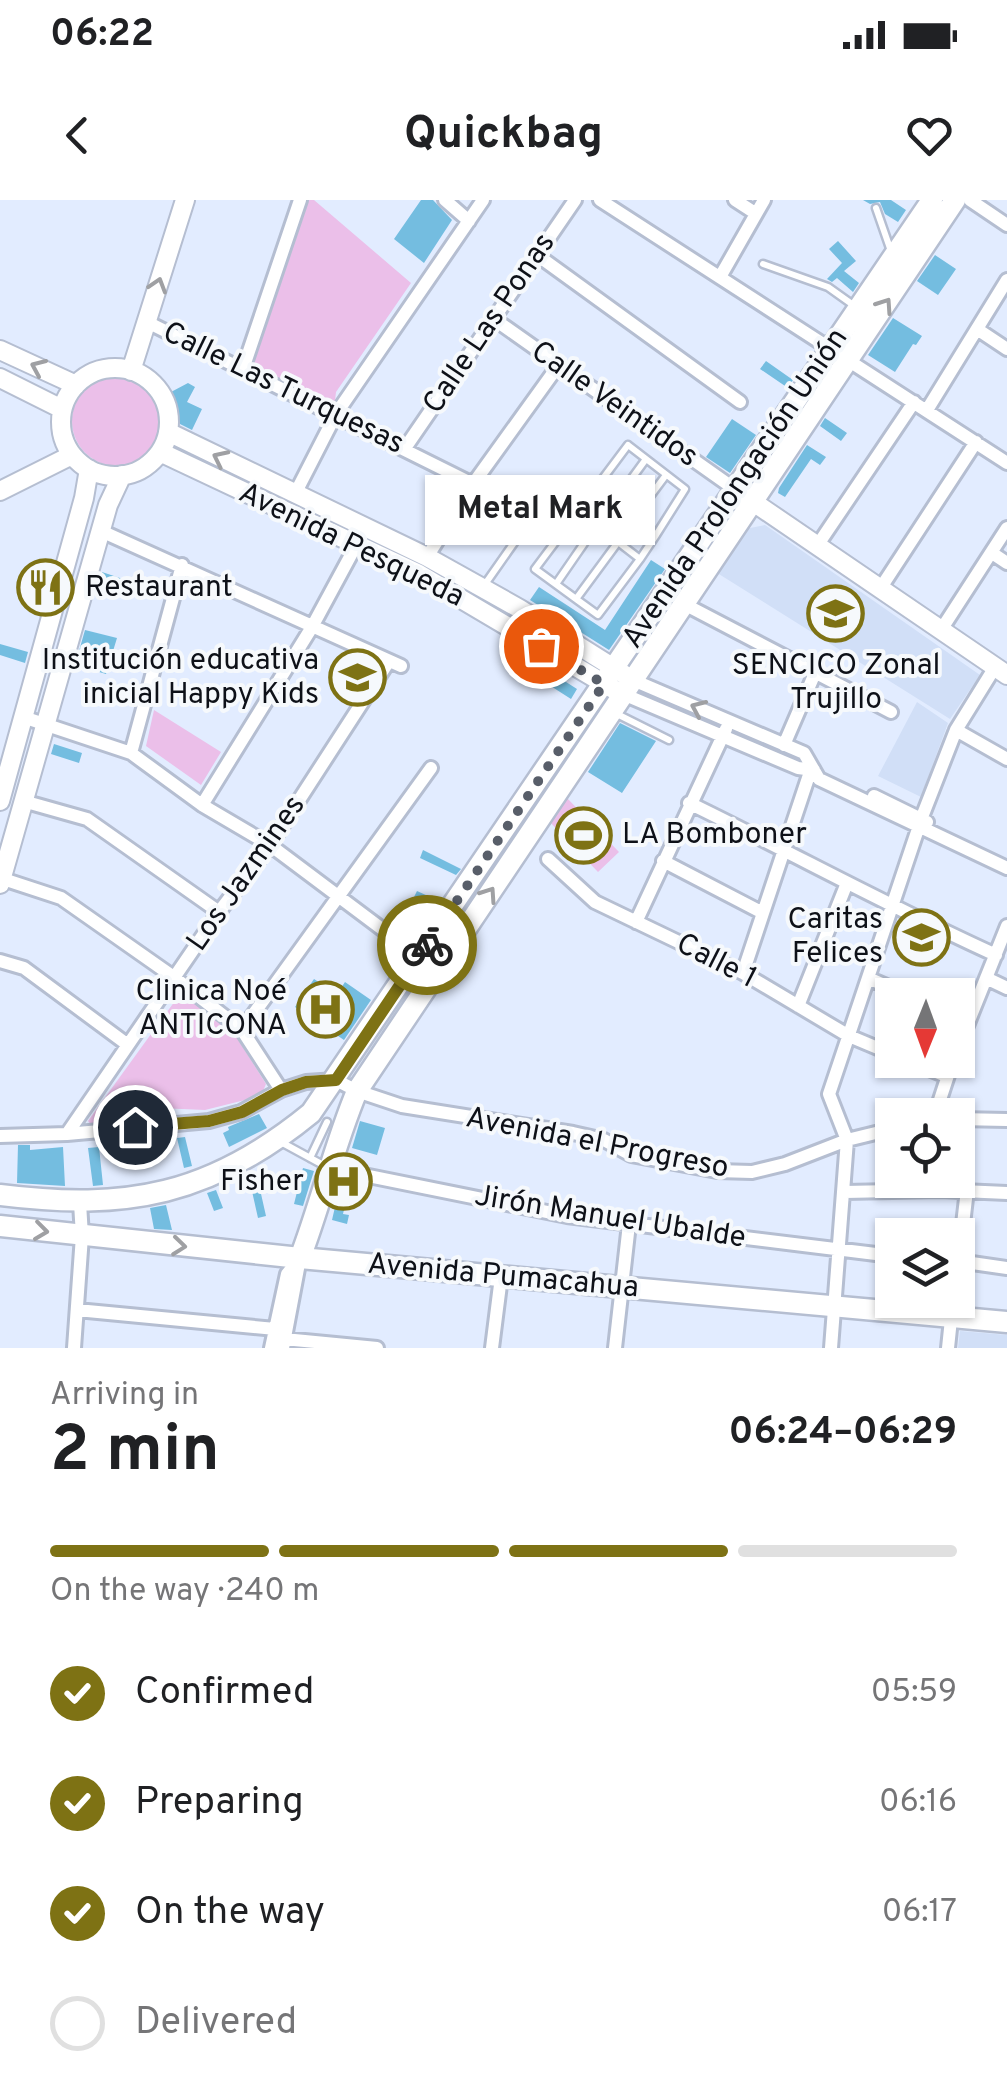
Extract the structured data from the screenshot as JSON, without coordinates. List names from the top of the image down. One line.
{"streets":{"main road":["Avenida Prolongación Unión","Avenida Pesqueda","Avenida Pumacahua"],"street":["Calle Las Ponas","Calle Las Turquesas","Calle Veintidos","Los Jazmines","Calle 1","Avenida el Progreso","Jirón Manuel Ubalde"]},"crossings":[["Calle Las Ponas","Calle Las Turquesas"],["Calle Las Ponas","Calle Veintidos"],["Calle Veintidos","Avenida Prolongación Unión"],["Avenida Prolongación Unión","Avenida Pesqueda"],["Avenida Prolongación Unión","Avenida el Progreso"]],"places":{"restaurant":["Restaurant"],"school or university":["SENCICO Zonal Trujillo","Institución educativa inicial Happy Kids","Caritas Felices"],"other":["Metal Mark"],"sports":["LA Bomboner"],"hospital":["Clinica Noé ANTICONA","Fisher"]},"north":"bottom","page":{"status":"06:22","header":"Quickbag","bubble":"Metal Mark","heading":["2 min","Arriving in","06:24–06:29"],"bar":"On the way · 240 m","list":[["Confirmed","05:59"],["Preparing","06:16"],["On the way","06:17"],"Delivered"]}}
